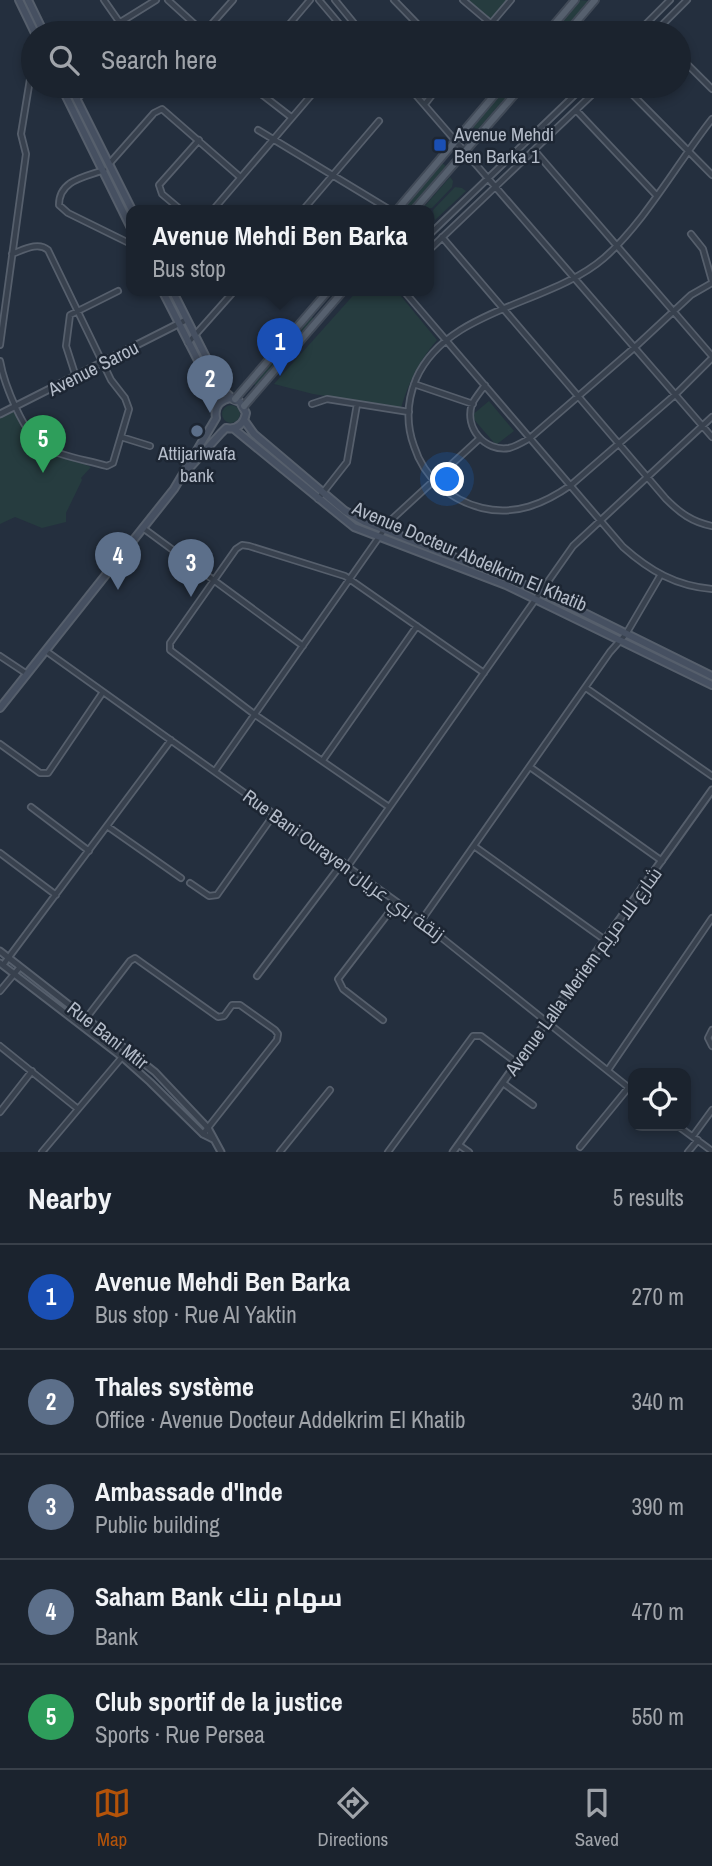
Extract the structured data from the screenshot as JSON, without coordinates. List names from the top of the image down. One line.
{"streets":{"main road":["Avenue Docteur Abdelkrim El Khatib"],"street":["Avenue Sarou","Rue Bani Ourayen زنقة بني عريان","Avenue Lalla Meriem شارع للا مريم","Rue Bani Mtir"]},"crossings":[["Rue Bani Ourayen زنقة بني عريان","Avenue Lalla Meriem شارع للا مريم"]],"places":{"transit":["Avenue Mehdi Ben Barka 1"],"other":["Attijariwafa bank"]},"page":{"search":"Search here","popup":["Avenue Mehdi Ben Barka","Bus stop"],"pins":["1","2","5","4","3"],"heading":["Nearby","5 results"],"list":[{"mark":"1","name":"Avenue Mehdi Ben Barka","note":"Bus stop · Rue Al Yaktin","value":"270 m"},{"mark":"2","name":"Thales système","note":"Office · Avenue Docteur Addelkrim El Khatib","value":"340 m"},{"mark":"3","name":"Ambassade d'Inde","note":"Public building","value":"390 m"},{"mark":"4","name":"Saham Bank سهام بنك","note":"Bank","value":"470 m"},{"mark":"5","name":"Club sportif de la justice","note":"Sports · Rue Persea","value":"550 m"}],"nav":["Map","Directions","Saved"]}}
